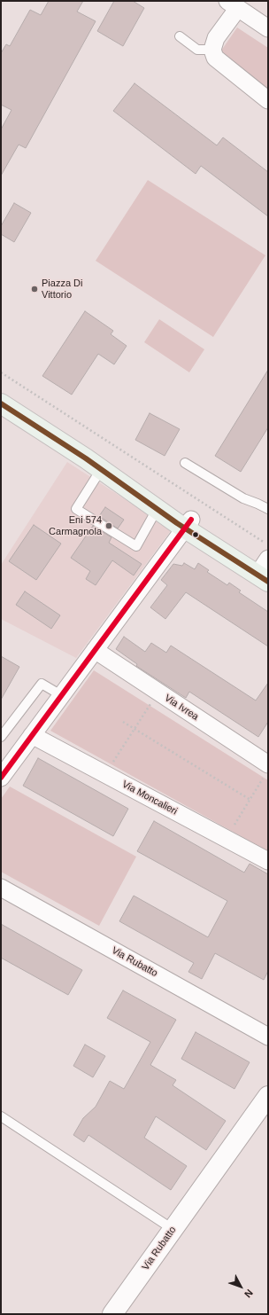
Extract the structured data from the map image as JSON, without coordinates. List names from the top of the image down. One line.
{"streets":{"street":["Via Ivrea","Via Moncalieri","Via Rubatto"]},"places":["Piazza Di Vittorio","Eni 574 Carmagnola"],"north":"bottom right"}
